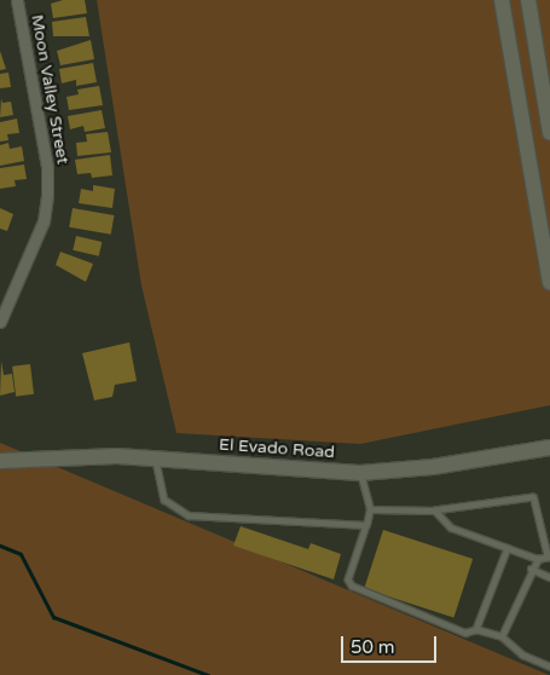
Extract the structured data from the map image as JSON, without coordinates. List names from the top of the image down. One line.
{"streets":{"main road":["El Evado Road"],"street":["Moon Valley Street"]},"scale_bar":"50 m"}
